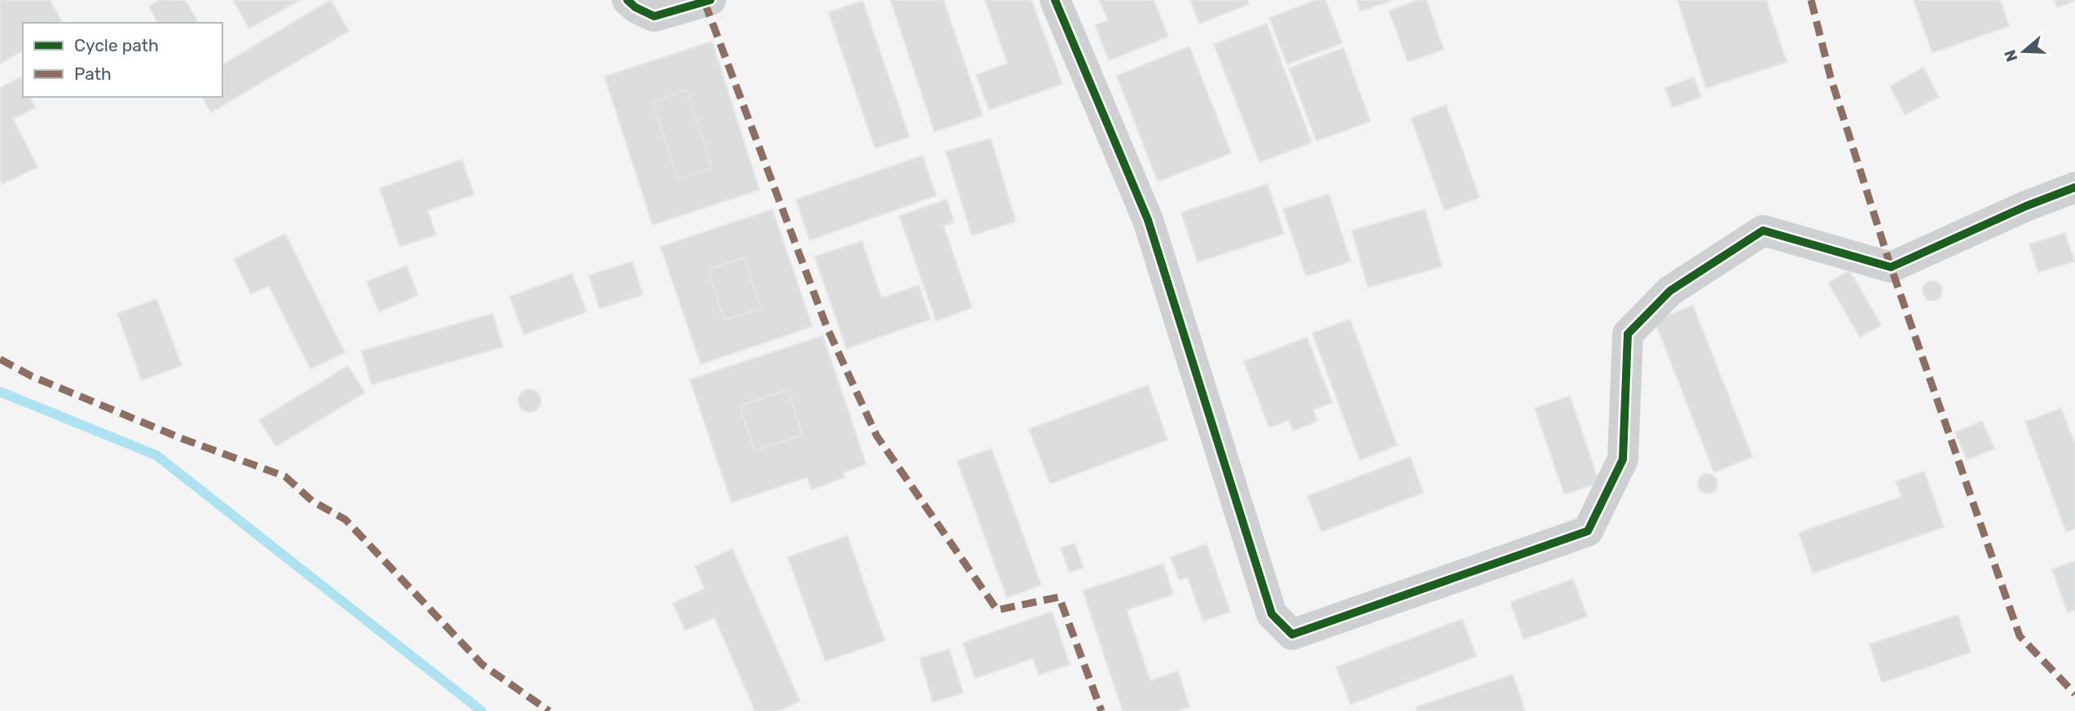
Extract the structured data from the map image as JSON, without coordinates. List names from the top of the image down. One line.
{"legend":["Cycle path","Path"],"north":"left"}
